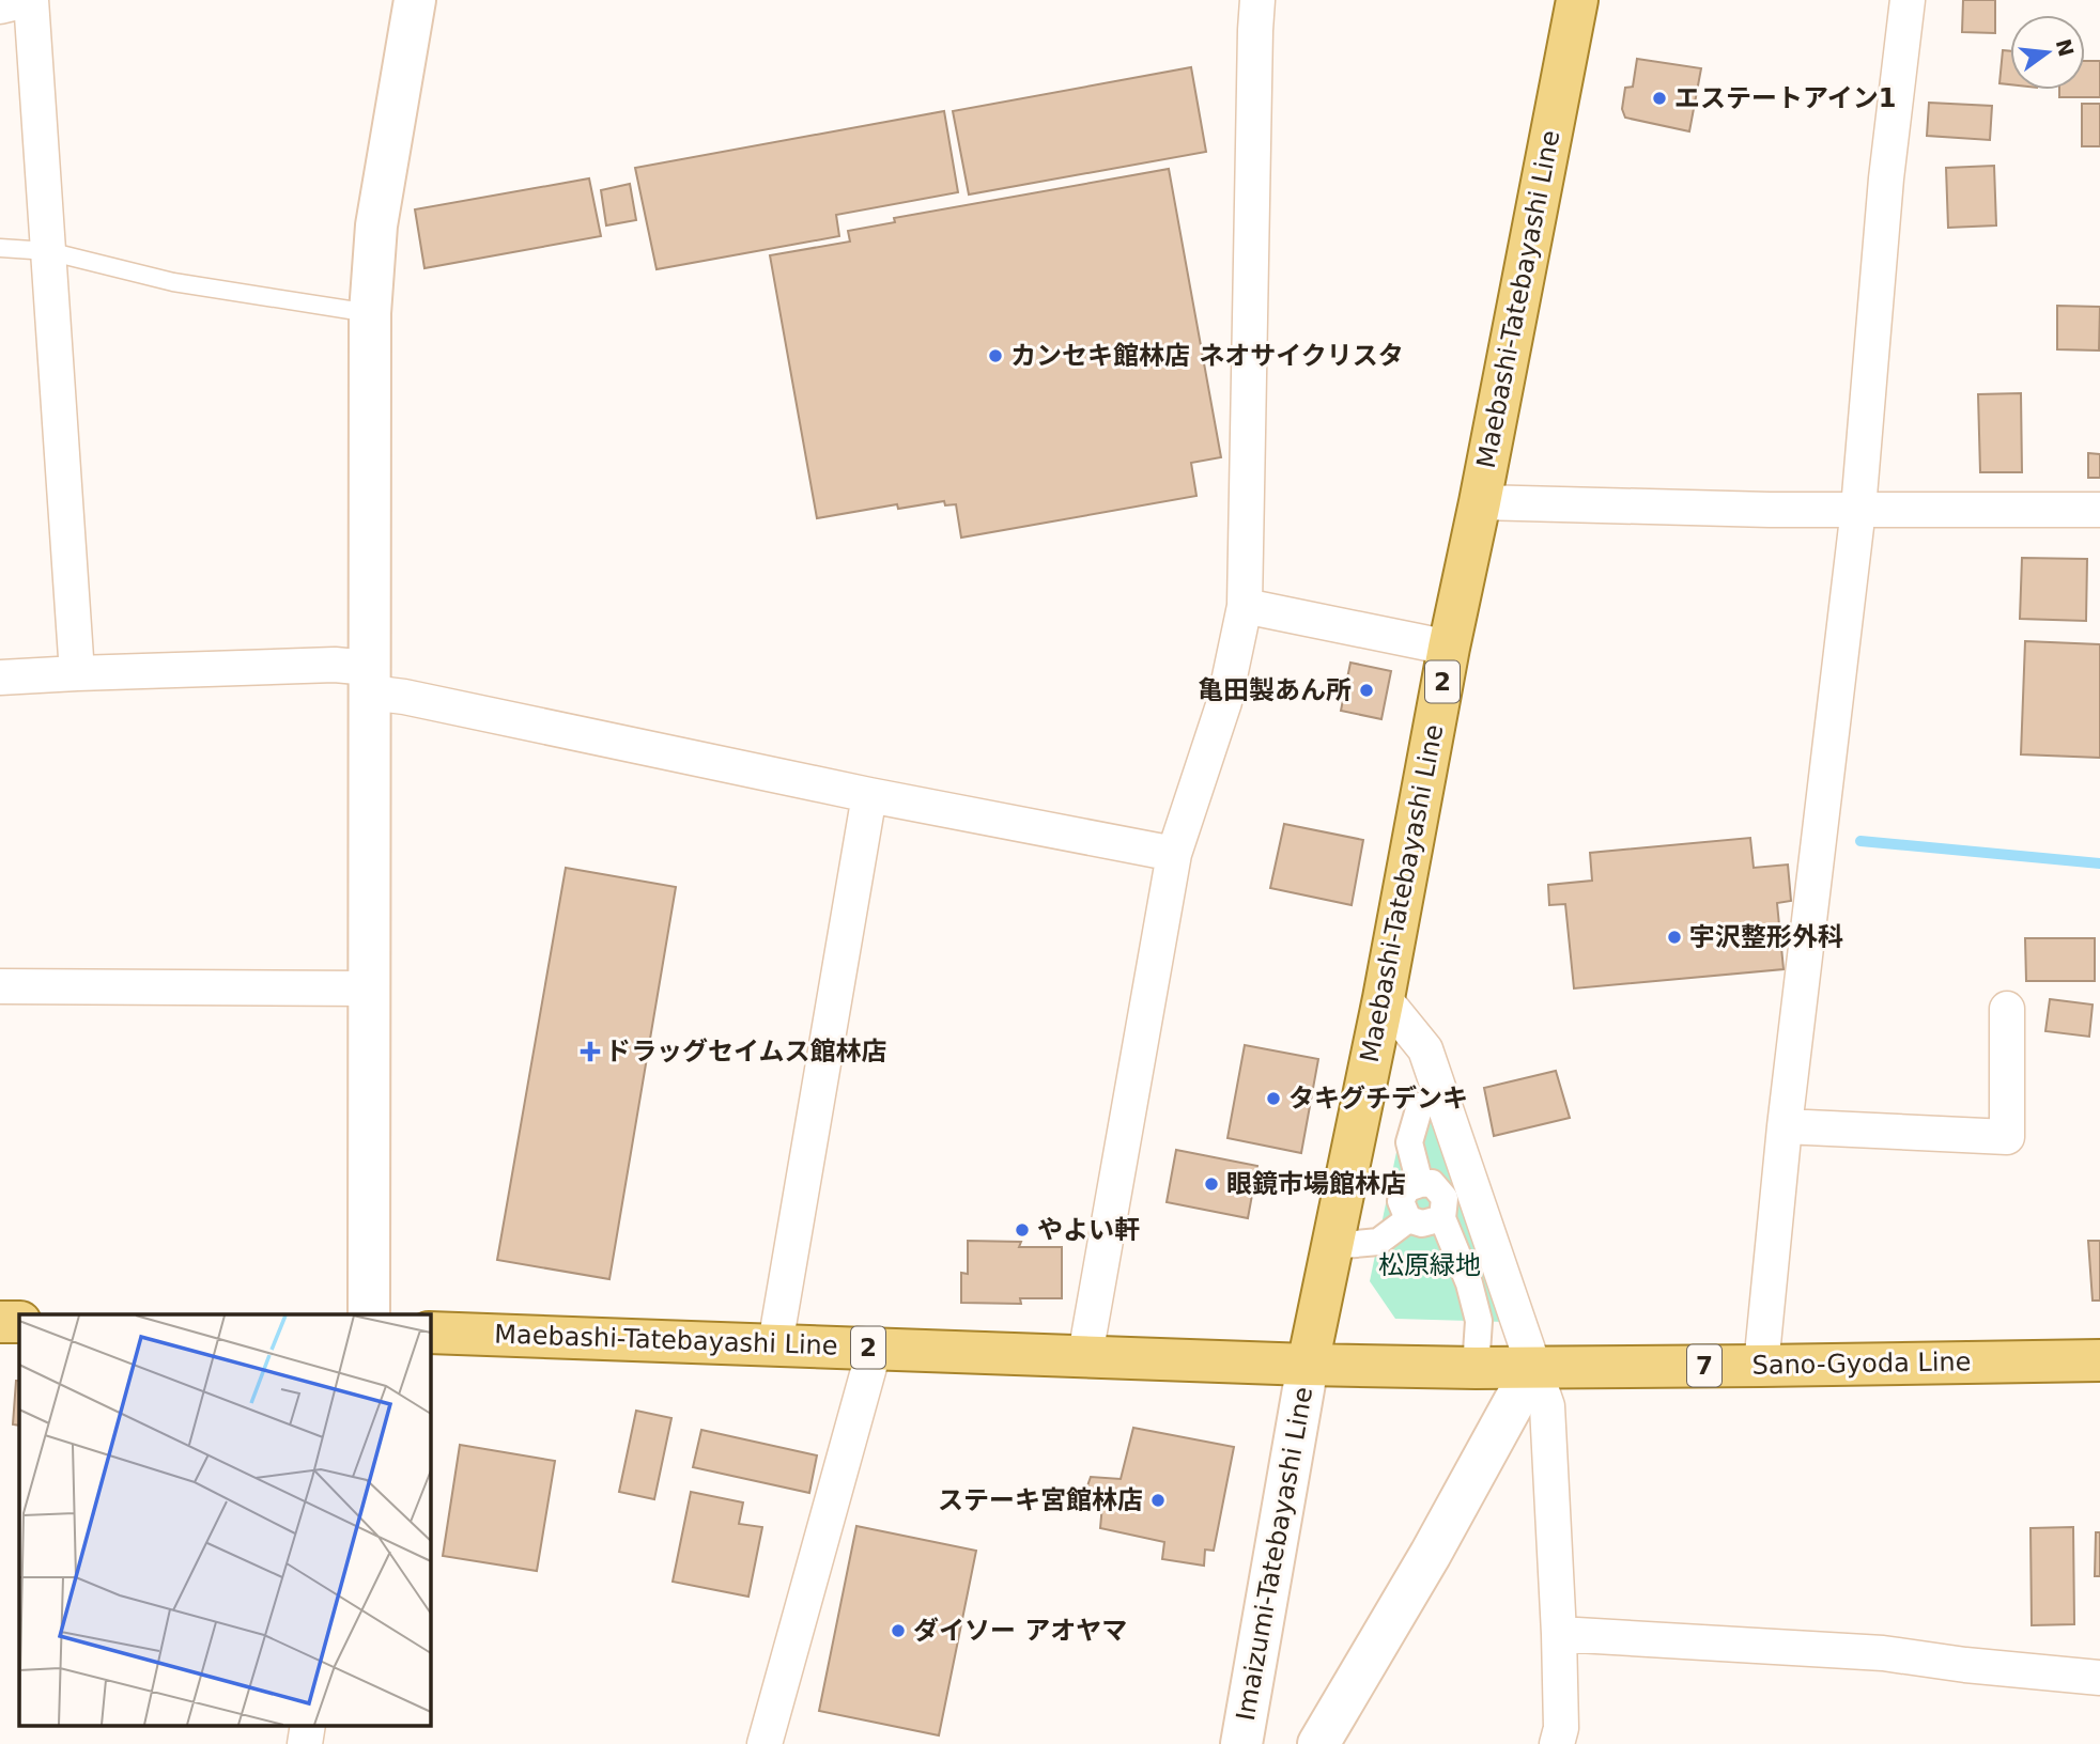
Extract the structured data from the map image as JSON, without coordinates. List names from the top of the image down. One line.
{"streets":{"main road":["Maebashi-Tatebayashi Line","2","Sano-Gyoda Line","7"],"street":["Imaizumi-Tatebayashi Line"]},"crossings":[["Maebashi-Tatebayashi Line","Sano-Gyoda Line"],["Maebashi-Tatebayashi Line","Imaizumi-Tatebayashi Line"],["Sano-Gyoda Line","Imaizumi-Tatebayashi Line"]],"parks":["松原緑地"],"places":{"other":["エステートアイン1","カンセキ館林店 ネオサイクリスタ","亀田製あん所","宇沢整形外科","タキグチデンキ","眼鏡市場館林店","やよい軒","ステーキ宮館林店","ダイソー アオヤマ"],"health":["ドラッグセイムス館林店"]},"north":"right"}
